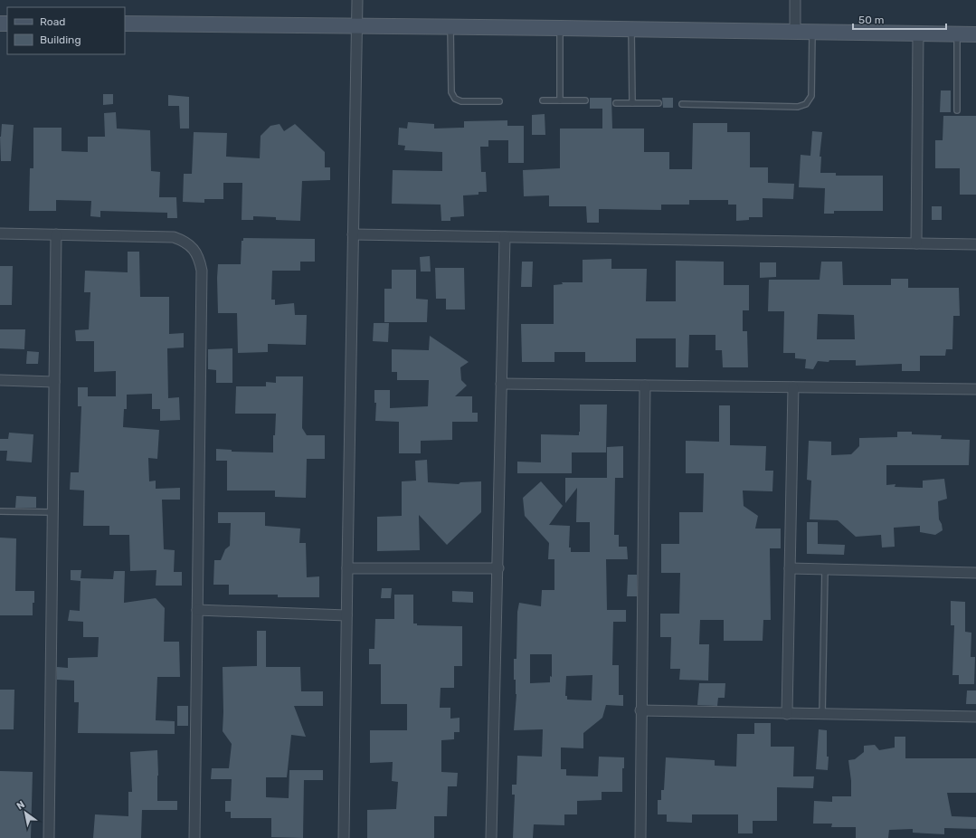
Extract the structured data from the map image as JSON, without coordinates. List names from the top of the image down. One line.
{"legend":["Road","Building"],"scale_bar":"50 m","north":"top left"}
